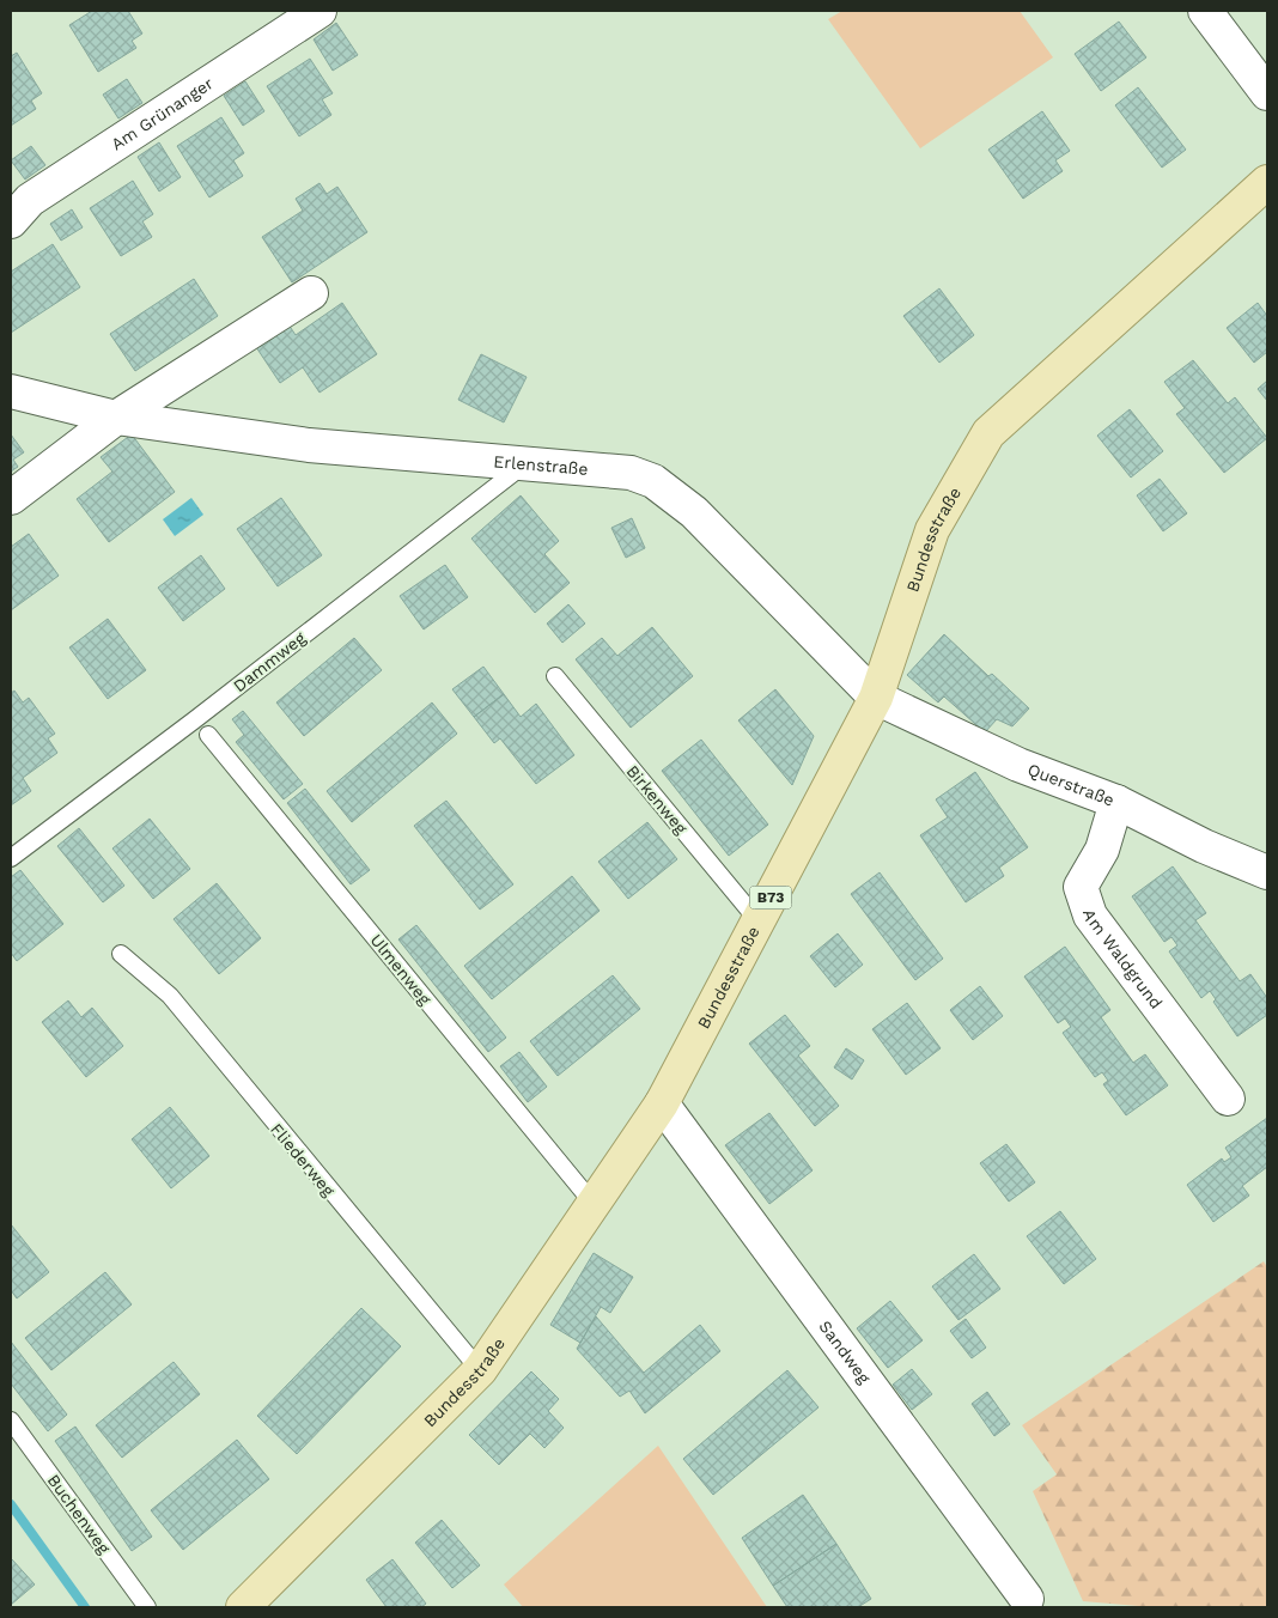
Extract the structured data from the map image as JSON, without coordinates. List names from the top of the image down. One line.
{"streets":{"main road":["Bundesstraße","B73"],"street":["Am Grünanger","Erlenstraße","Querstraße","Am Waldgrund","Sandweg"],"lane":["Dammweg","Birkenweg","Ulmenweg","Fliederweg","Buchenweg"]},"crossings":[["Erlenstraße","Bundesstraße"],["Erlenstraße","Dammweg"],["Erlenstraße","Querstraße"],["Bundesstraße","Querstraße"],["Bundesstraße","Birkenweg"],["Bundesstraße","Ulmenweg"],["Bundesstraße","Fliederweg"],["Bundesstraße","Sandweg"],["Querstraße","Am Waldgrund"]]}
